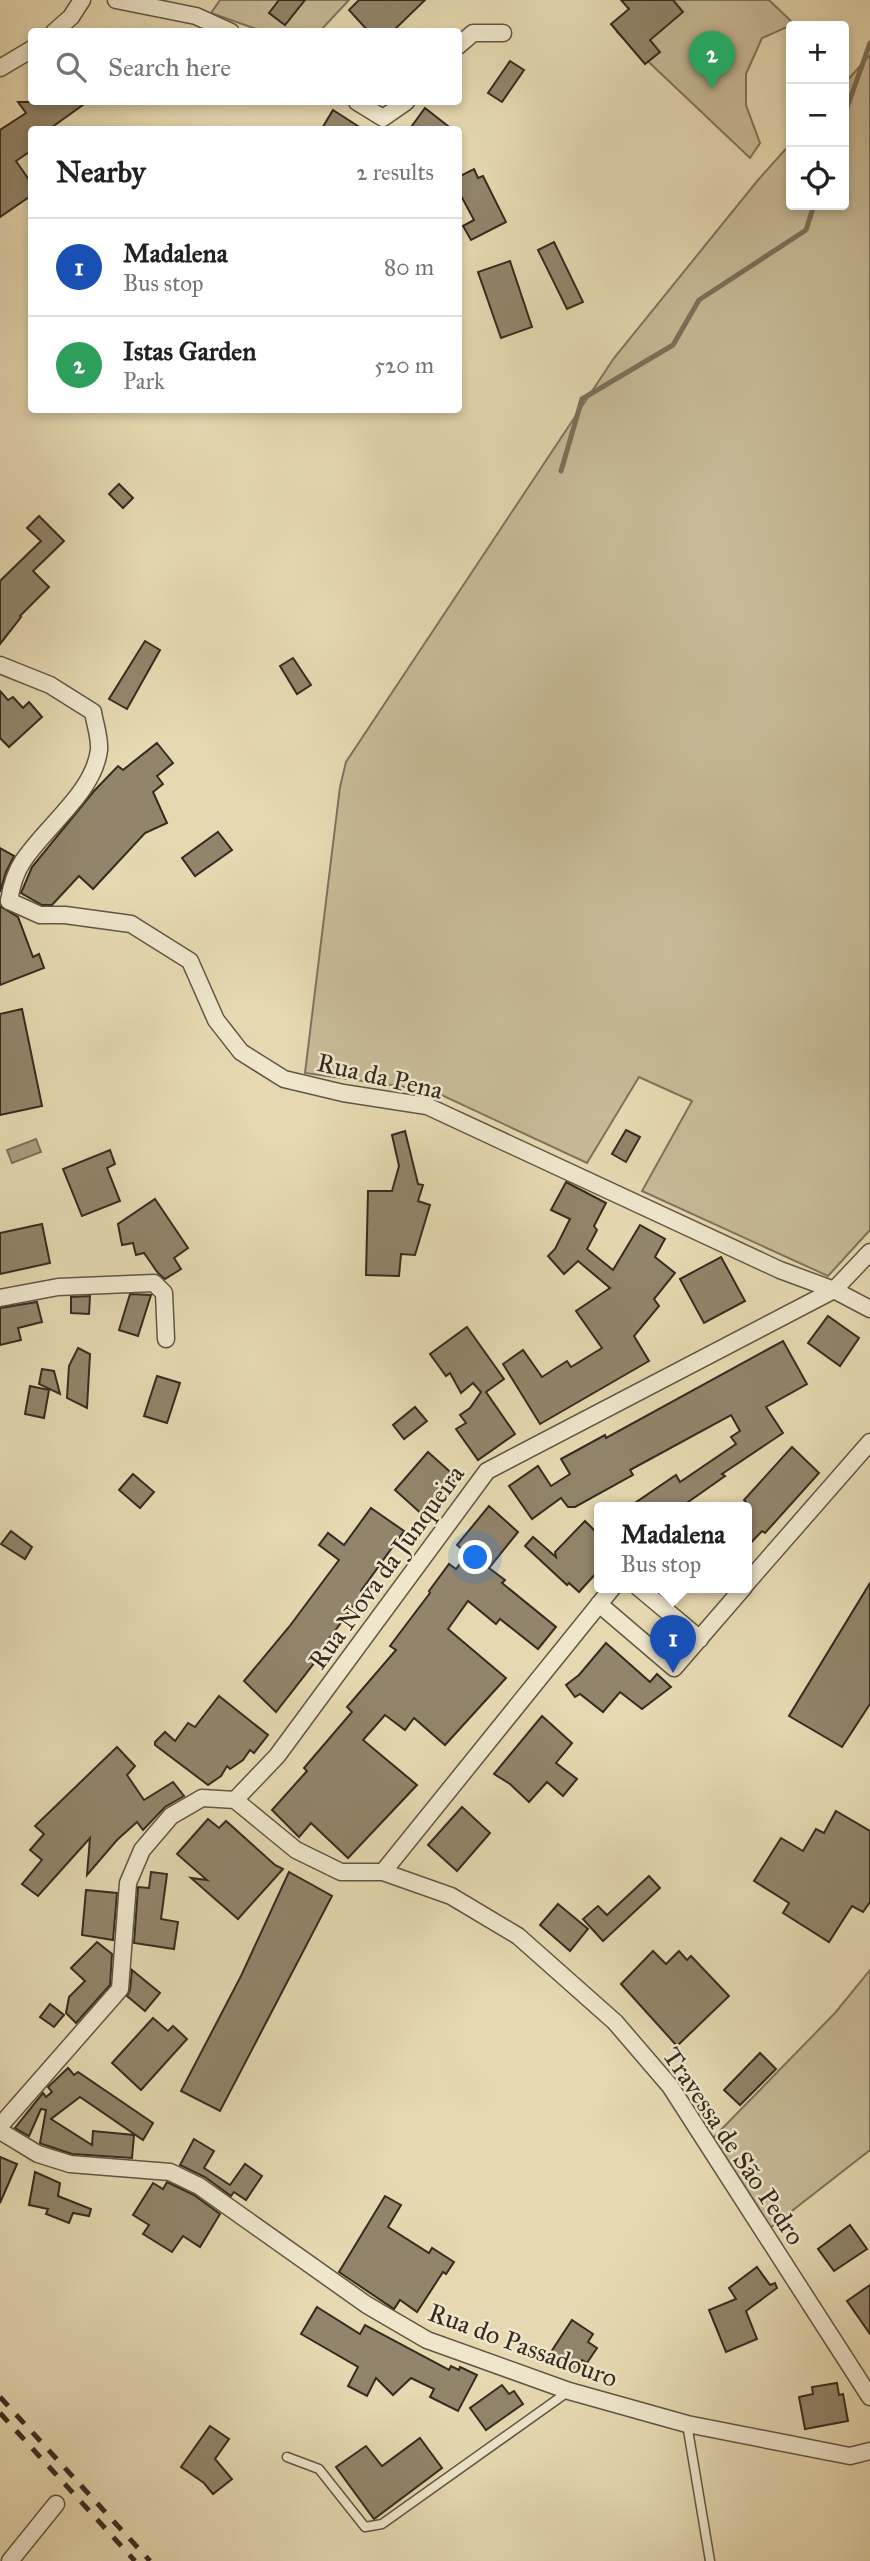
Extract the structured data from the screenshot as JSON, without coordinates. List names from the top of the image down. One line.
{"streets":{"street":["Rua da Pena","Rua Nova da Junqueira","Travessa de São Pedro","Rua do Passadouro"]},"crossings":[["Rua da Pena","Rua Nova da Junqueira"],["Rua Nova da Junqueira","Travessa de São Pedro"]],"page":{"map_buttons":["+","−"],"search":"Search here","pins":["2","1"],"heading":["Nearby","2 results"],"list":[{"mark":"1","name":"Madalena","note":"Bus stop","value":"80 m"},{"mark":"2","name":"Istas Garden","note":"Park","value":"520 m"}],"popup":["Madalena","Bus stop"]}}
